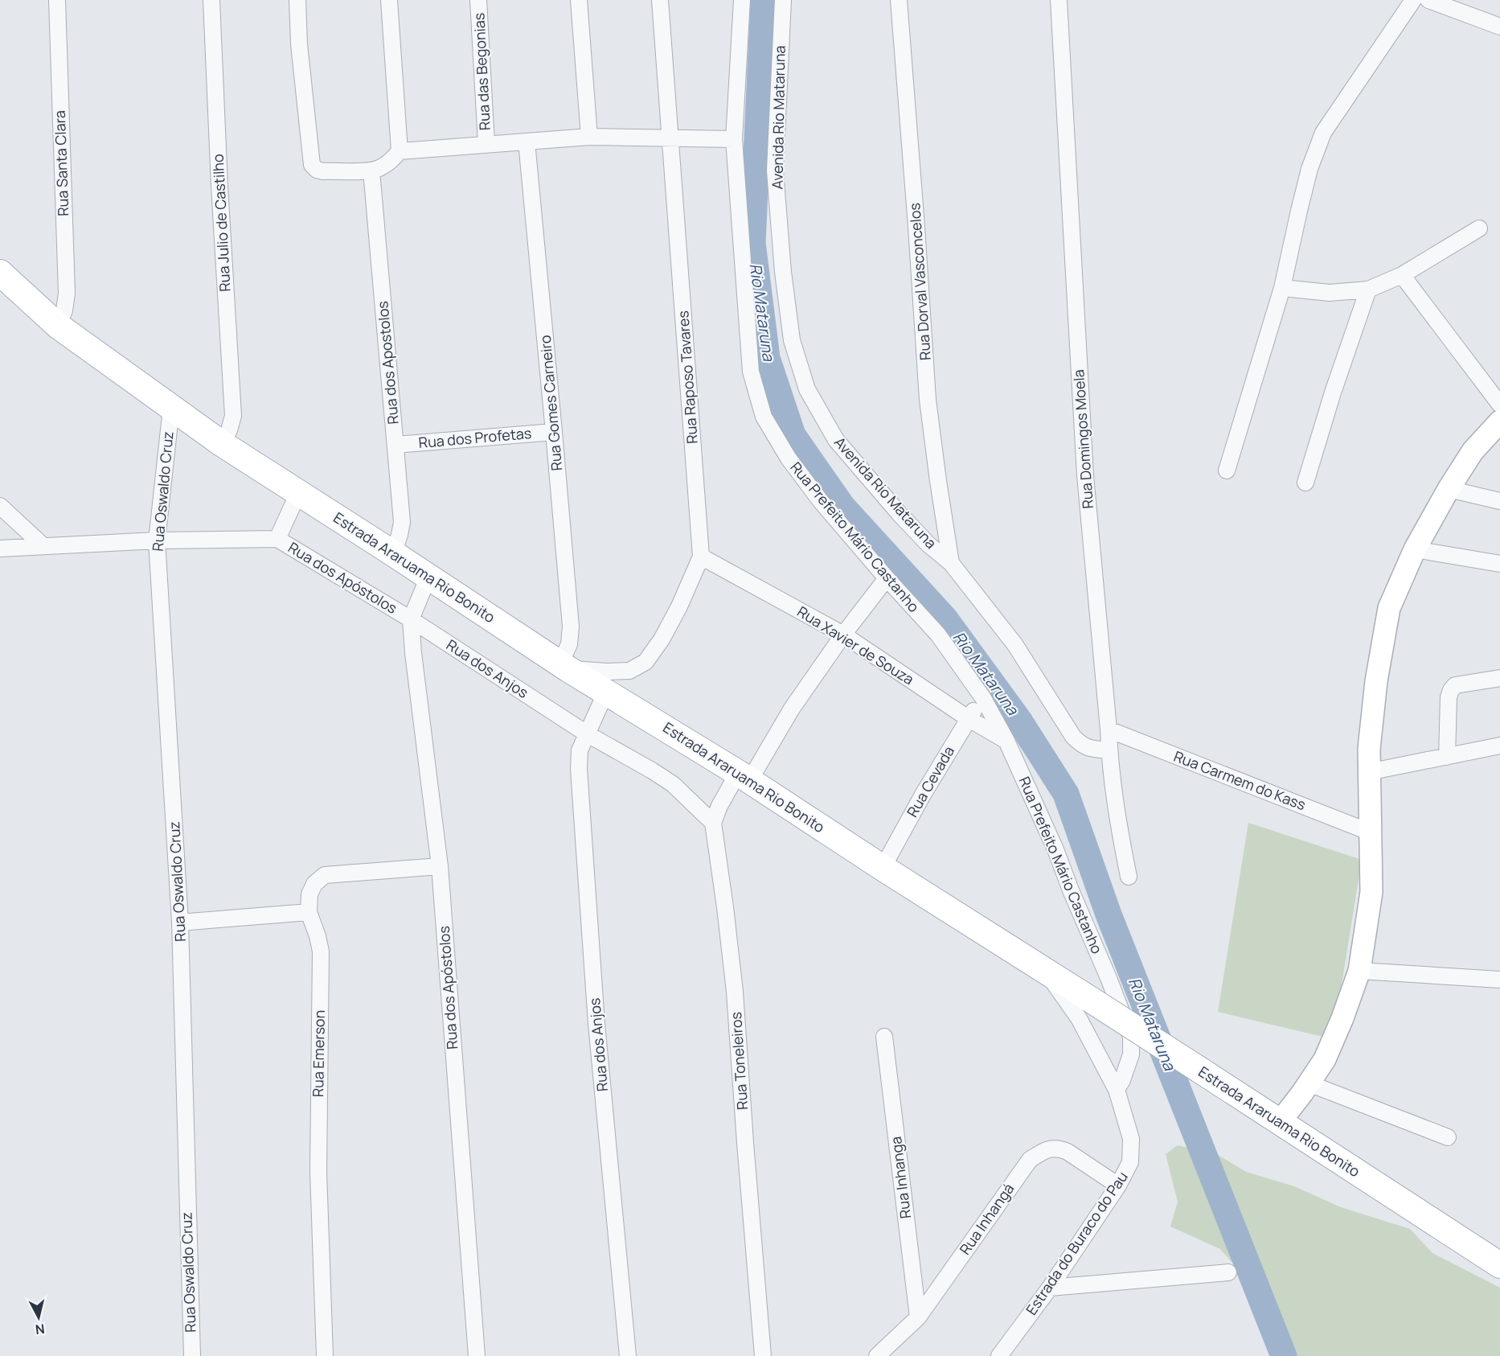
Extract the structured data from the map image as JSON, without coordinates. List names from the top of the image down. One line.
{"streets":{"main road":["Estrada Araruama Rio Bonito"],"street":["Rua das Begonias","Avenida Rio Mataruna","Rua Santa Clara","Rua Julio de Castilho","Rua Dorval Vasconcelos","Rua dos Apostolos","Rua Raposo Tavares","Rua Gomes Carneiro","Rua dos Profetas","Rua Domingos Moela","Rua Oswaldo Cruz","Rua Prefeito Mário Castanho","Rua dos Apóstolos","Rua Xavier de Souza","Rua dos Anjos","Rua Carmem do Kass","Rua Cevada","Rua Emerson","Rua Toneleiros","Rua Inhanga","Rua Inhangá","Estrada do Buraco do Pau"]},"crossings":[["Avenida Rio Mataruna","Rua Dorval Vasconcelos"],["Avenida Rio Mataruna","Rua Domingos Moela"],["Rua Santa Clara","Estrada Araruama Rio Bonito"],["Rua Julio de Castilho","Estrada Araruama Rio Bonito"],["Rua dos Apostolos","Rua dos Profetas"],["Rua dos Apostolos","Estrada Araruama Rio Bonito"],["Rua Raposo Tavares","Rua Gomes Carneiro"],["Rua Raposo Tavares","Estrada Araruama Rio Bonito"],["Rua Raposo Tavares","Rua Xavier de Souza"],["Rua Gomes Carneiro","Rua dos Profetas"],["Rua Gomes Carneiro","Estrada Araruama Rio Bonito"],["Rua Domingos Moela","Rua Carmem do Kass"],["Rua Oswaldo Cruz","Estrada Araruama Rio Bonito"],["Rua Oswaldo Cruz","Rua dos Apóstolos"],["Rua Prefeito Mário Castanho","Rua Xavier de Souza"],["Rua Prefeito Mário Castanho","Rua Cevada"],["Rua Prefeito Mário Castanho","Estrada do Buraco do Pau"],["Estrada Araruama Rio Bonito","Rua dos Apóstolos"],["Estrada Araruama Rio Bonito","Rua dos Anjos"],["Estrada Araruama Rio Bonito","Rua Cevada"],["Estrada Araruama Rio Bonito","Estrada do Buraco do Pau"],["Rua dos Apóstolos","Rua dos Anjos"],["Rua dos Apóstolos","Rua Emerson"],["Rua Xavier de Souza","Rua Cevada"],["Rua Inhanga","Rua Inhangá"],["Rua Inhangá","Estrada do Buraco do Pau"]],"water":["Rio Mataruna"],"north":"bottom"}
